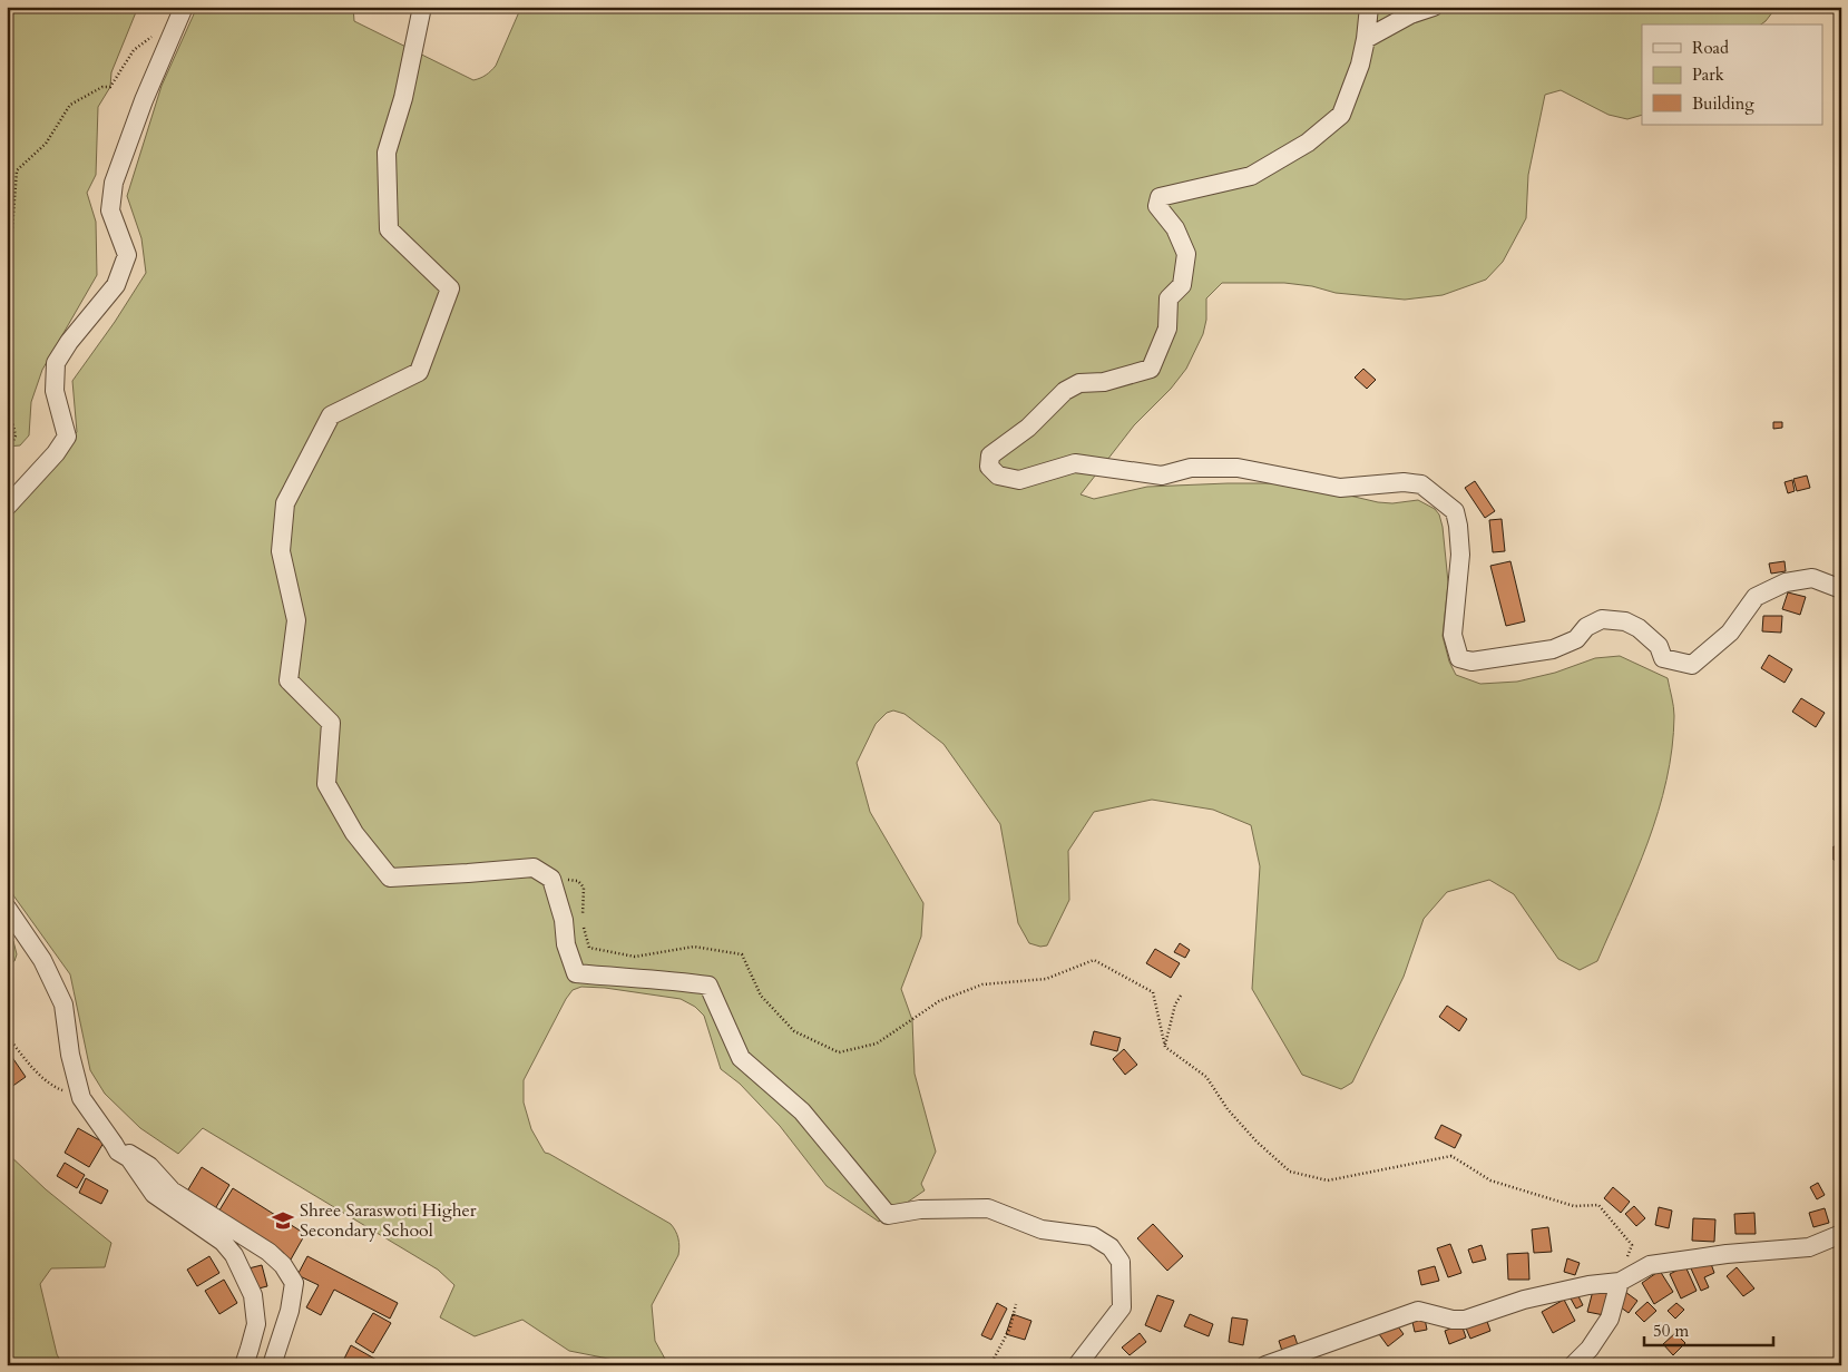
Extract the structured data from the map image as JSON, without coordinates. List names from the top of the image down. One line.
{"places":{"school or university":["Shree Saraswoti Higher Secondary School"]},"legend":["Road","Park","Building"],"scale_bar":"50 m"}
